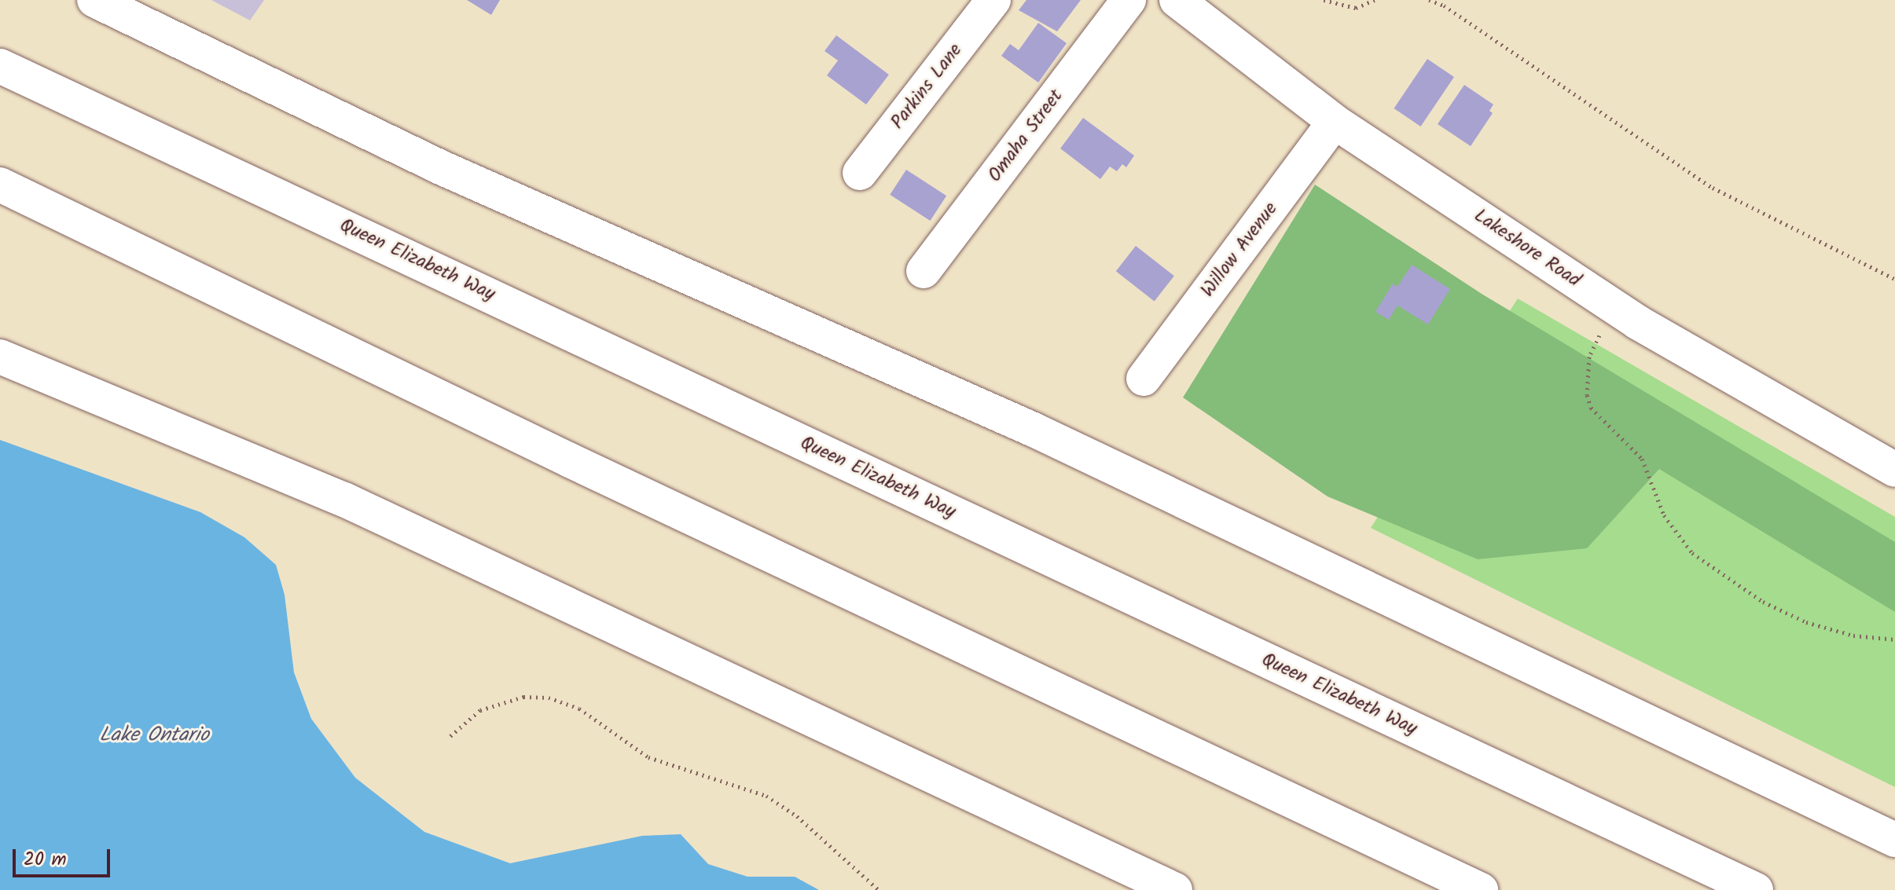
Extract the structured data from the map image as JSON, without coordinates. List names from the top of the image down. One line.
{"streets":{"main road":["Parkins Lane","Omaha Street","Lakeshore Road","Willow Avenue","Queen Elizabeth Way"]},"crossings":[["Lakeshore Road","Willow Avenue"]],"water":["Lake Ontario"],"scale_bar":"20 m"}
